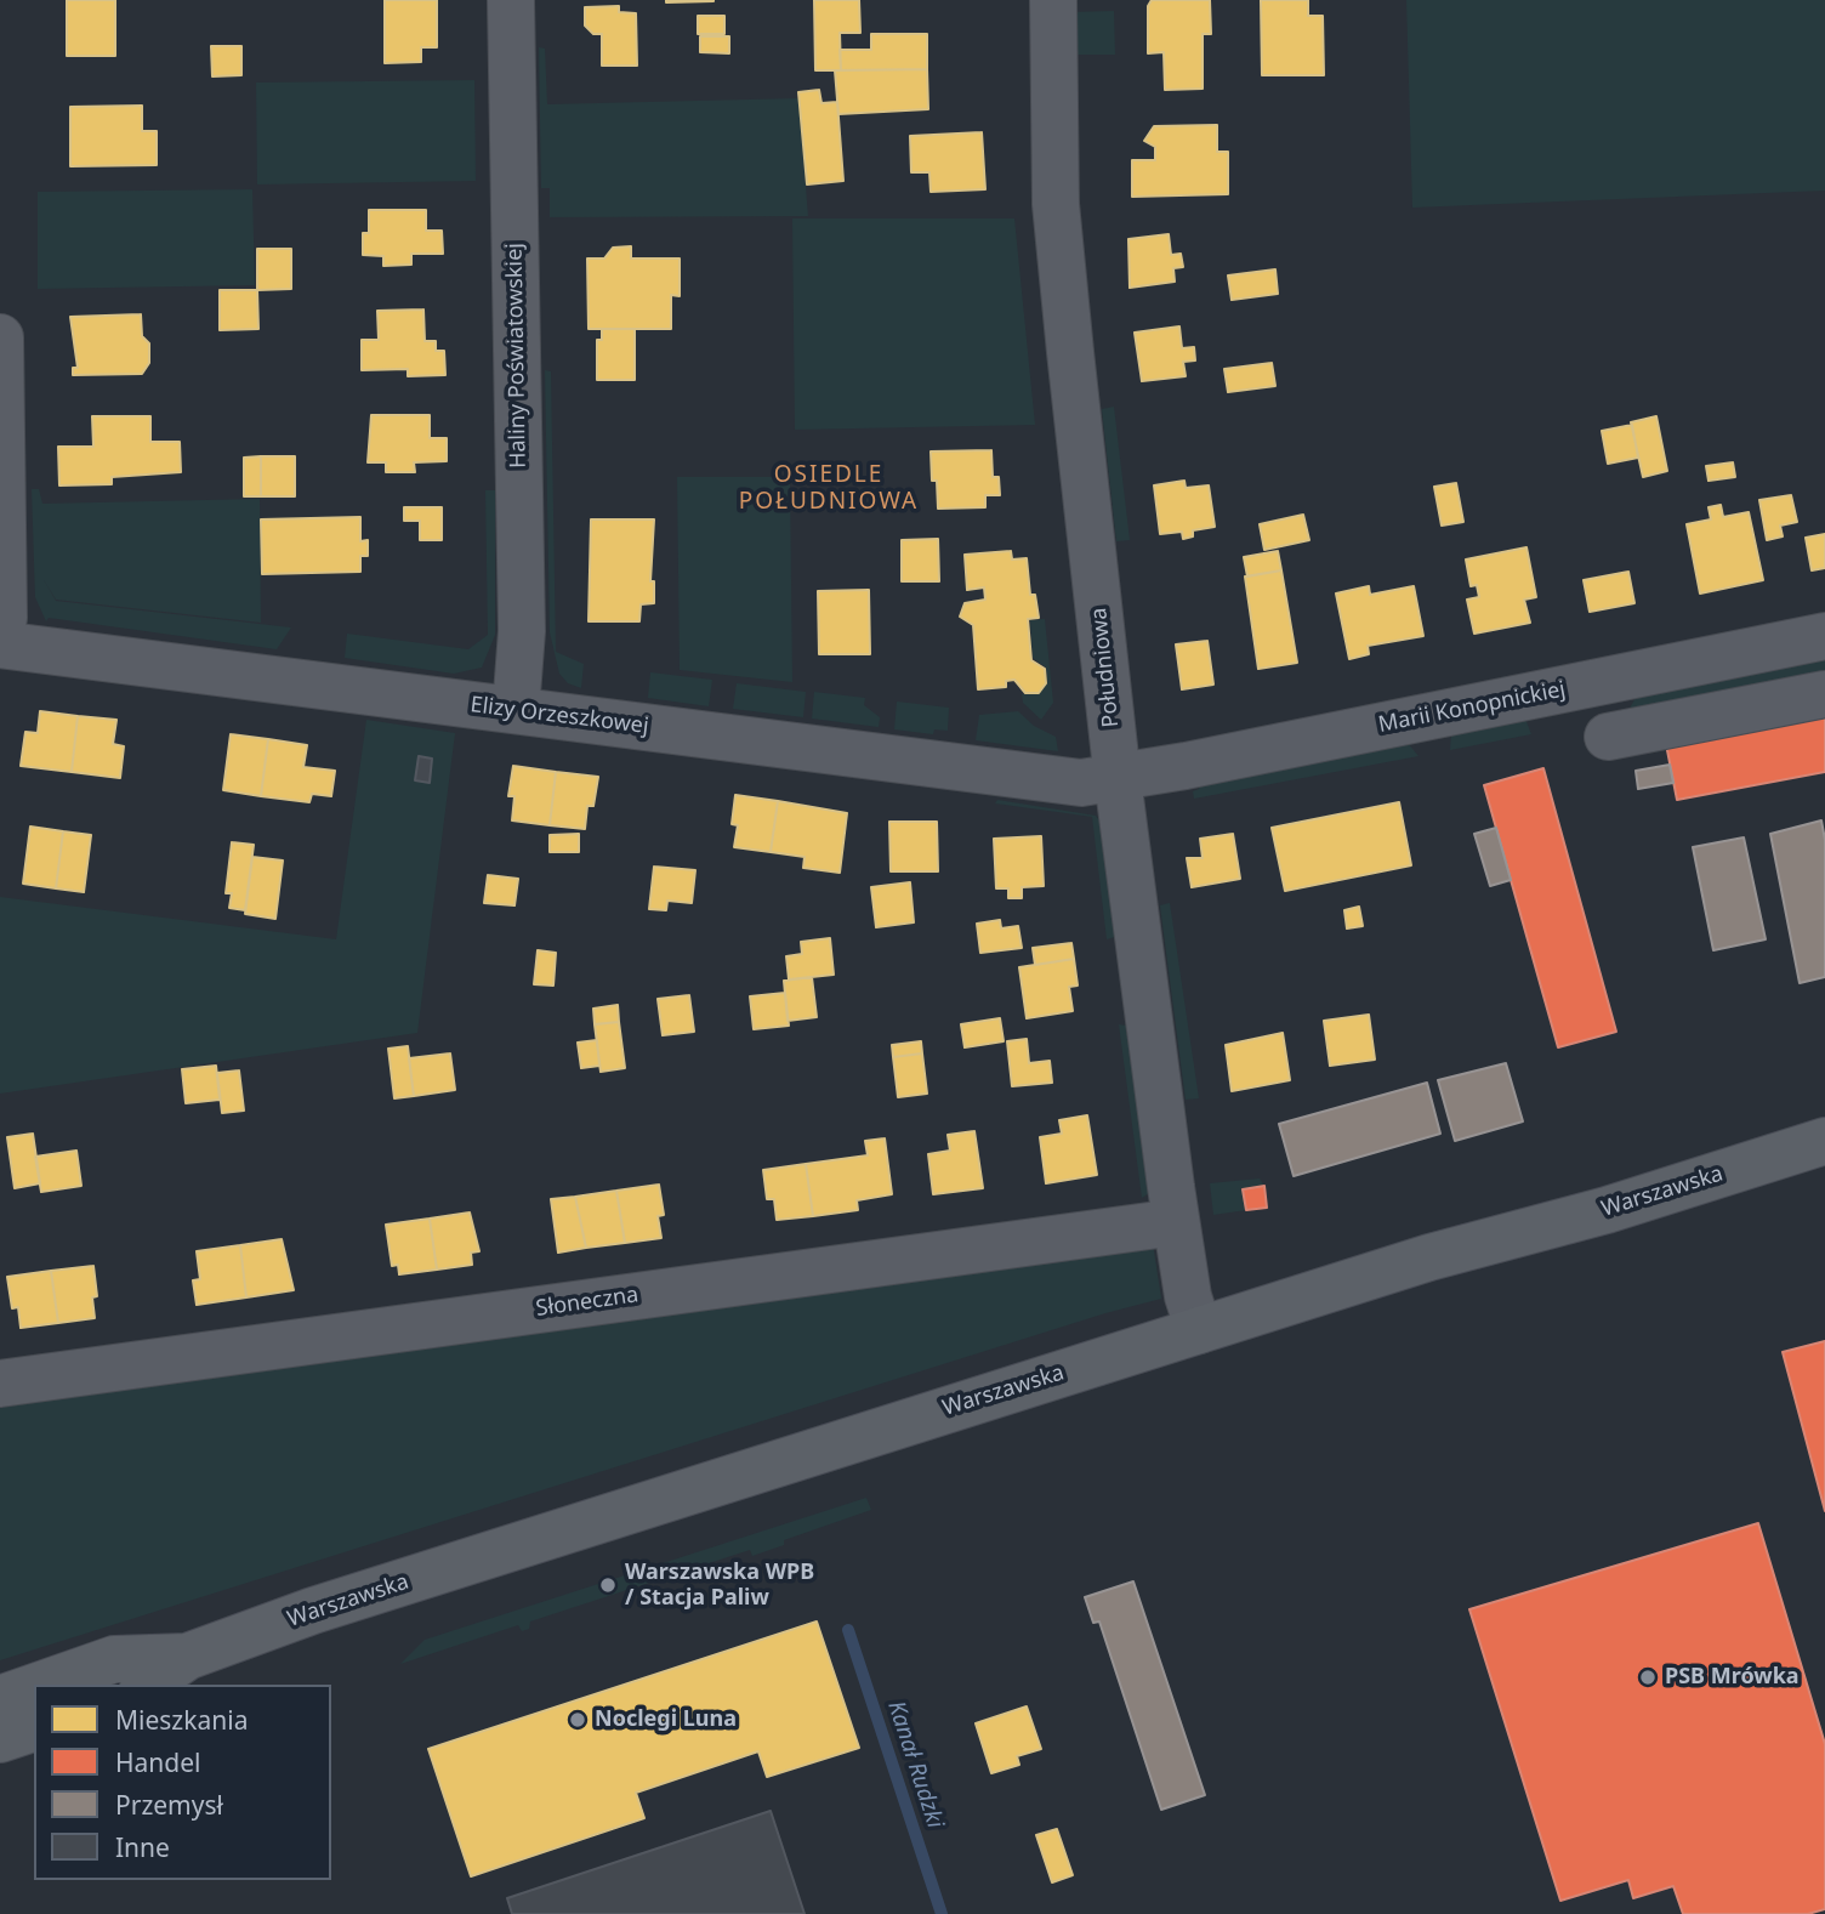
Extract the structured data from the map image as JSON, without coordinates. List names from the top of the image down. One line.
{"streets":{"main road":["Warszawska"],"street":["Haliny Poświatowskiej","Południowa","Marii Konopnickiej","Elizy Orzeszkowej","Słoneczna"]},"crossings":[["Haliny Poświatowskiej","Elizy Orzeszkowej"],["Południowa","Marii Konopnickiej"],["Południowa","Elizy Orzeszkowej"],["Południowa","Warszawska"],["Południowa","Słoneczna"],["Marii Konopnickiej","Elizy Orzeszkowej"]],"districts":["OSIEDLE POŁUDNIOWA"],"water":["Kanał Rudzki"],"places":["Warszawska WPB / Stacja Paliw","PSB Mrówka","Noclegi Luna"],"legend":["Mieszkania","Handel","Przemysł","Inne"]}
